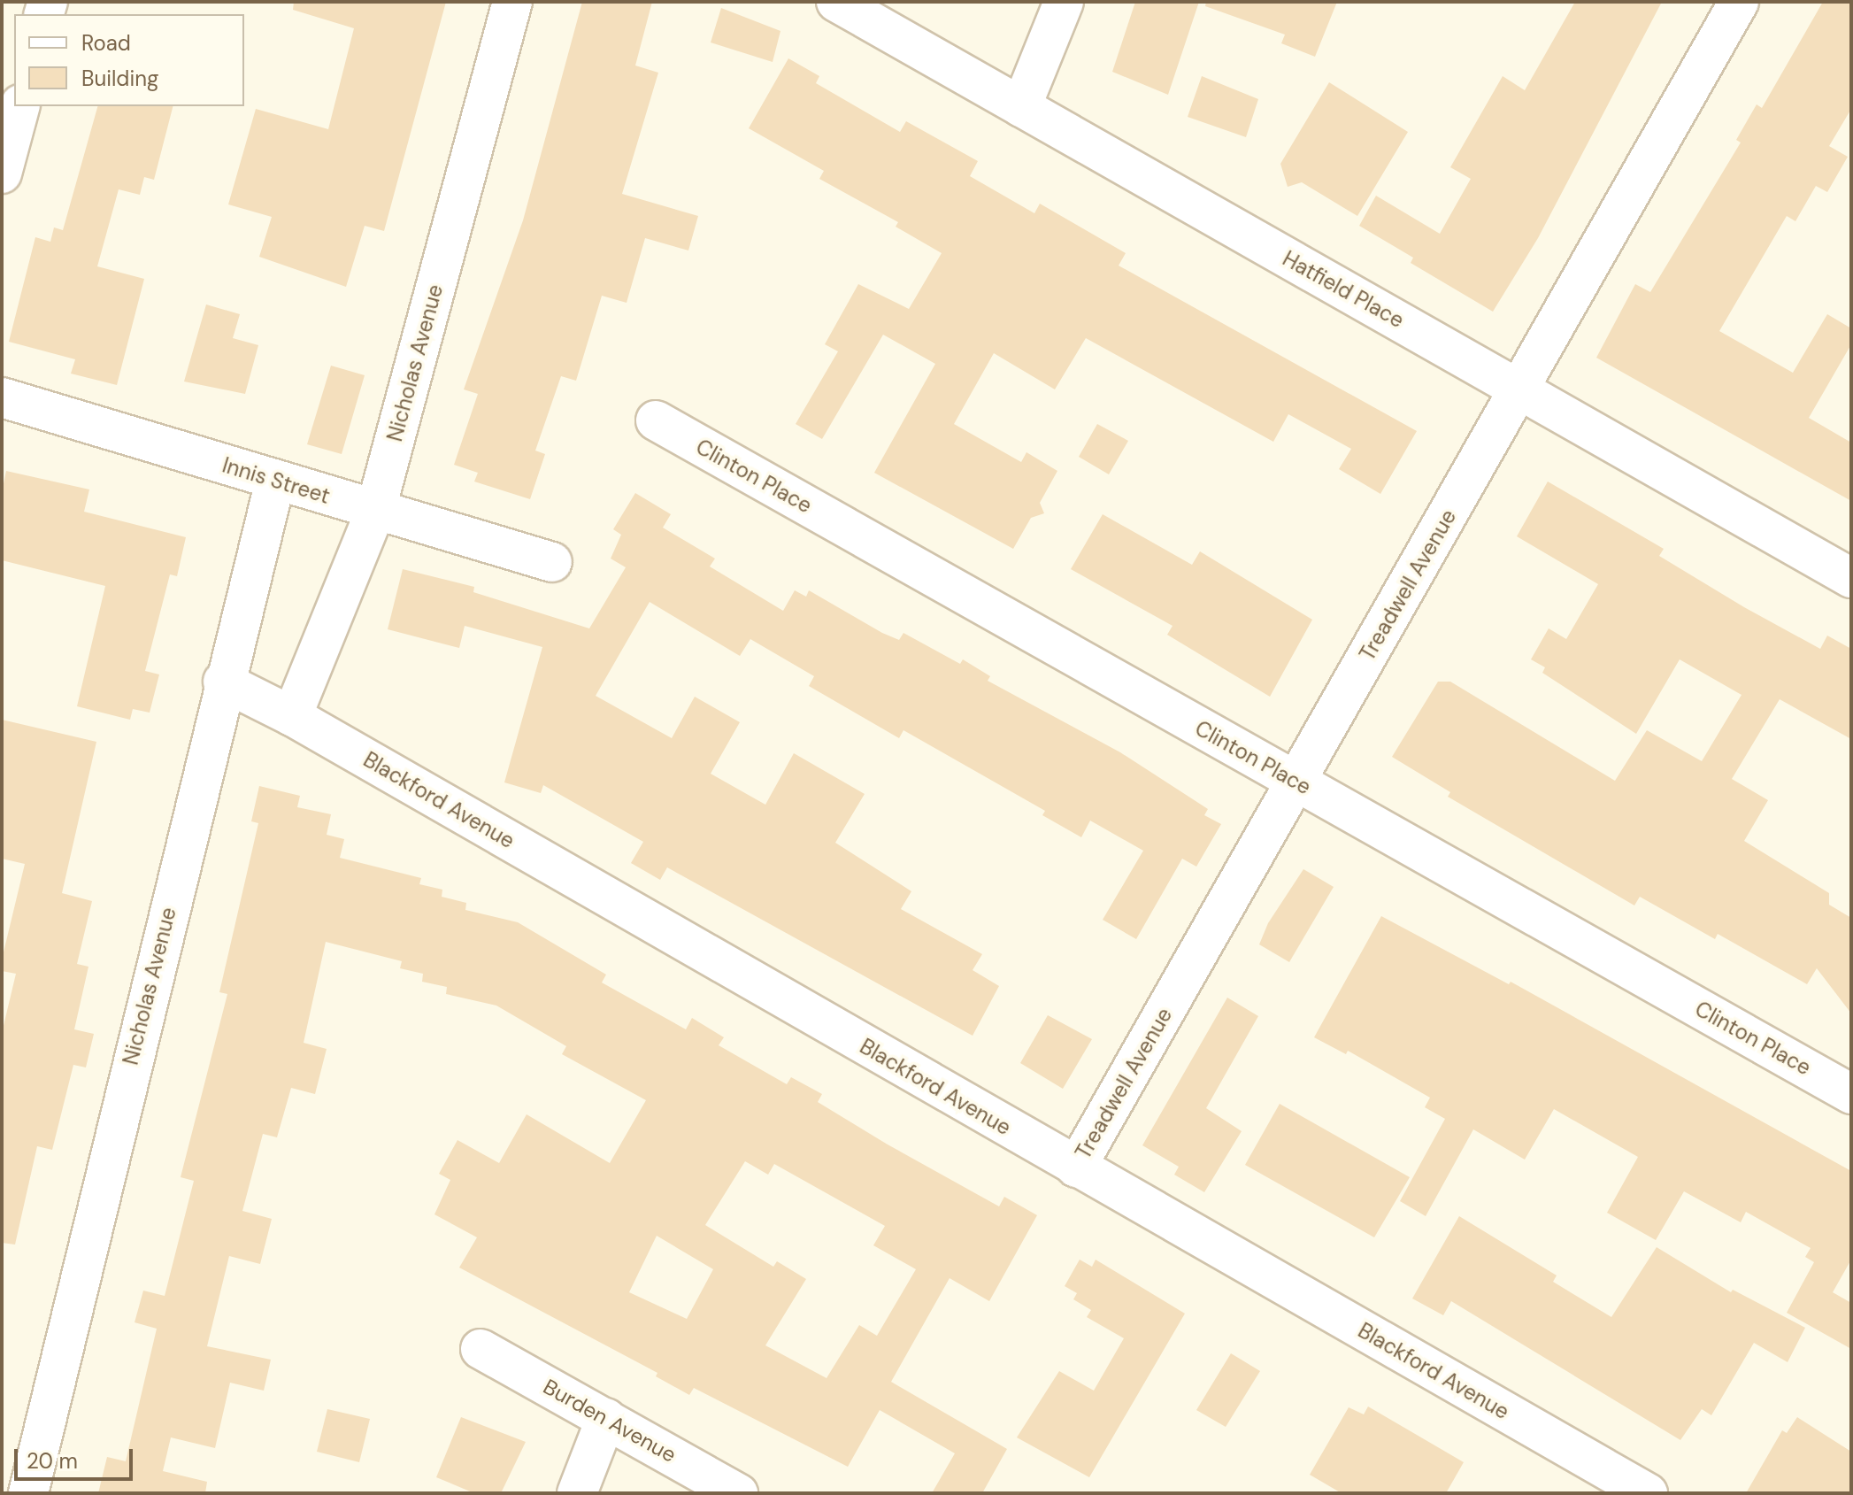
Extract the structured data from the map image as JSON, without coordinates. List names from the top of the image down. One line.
{"streets":{"street":["Hatfield Place","Nicholas Avenue","Clinton Place","Innis Street","Treadwell Avenue","Blackford Avenue","Burden Avenue"]},"crossings":[["Hatfield Place","Treadwell Avenue"],["Nicholas Avenue","Innis Street"],["Nicholas Avenue","Blackford Avenue"],["Clinton Place","Treadwell Avenue"],["Treadwell Avenue","Blackford Avenue"]],"legend":["Road","Building"],"scale_bar":"20 m"}
